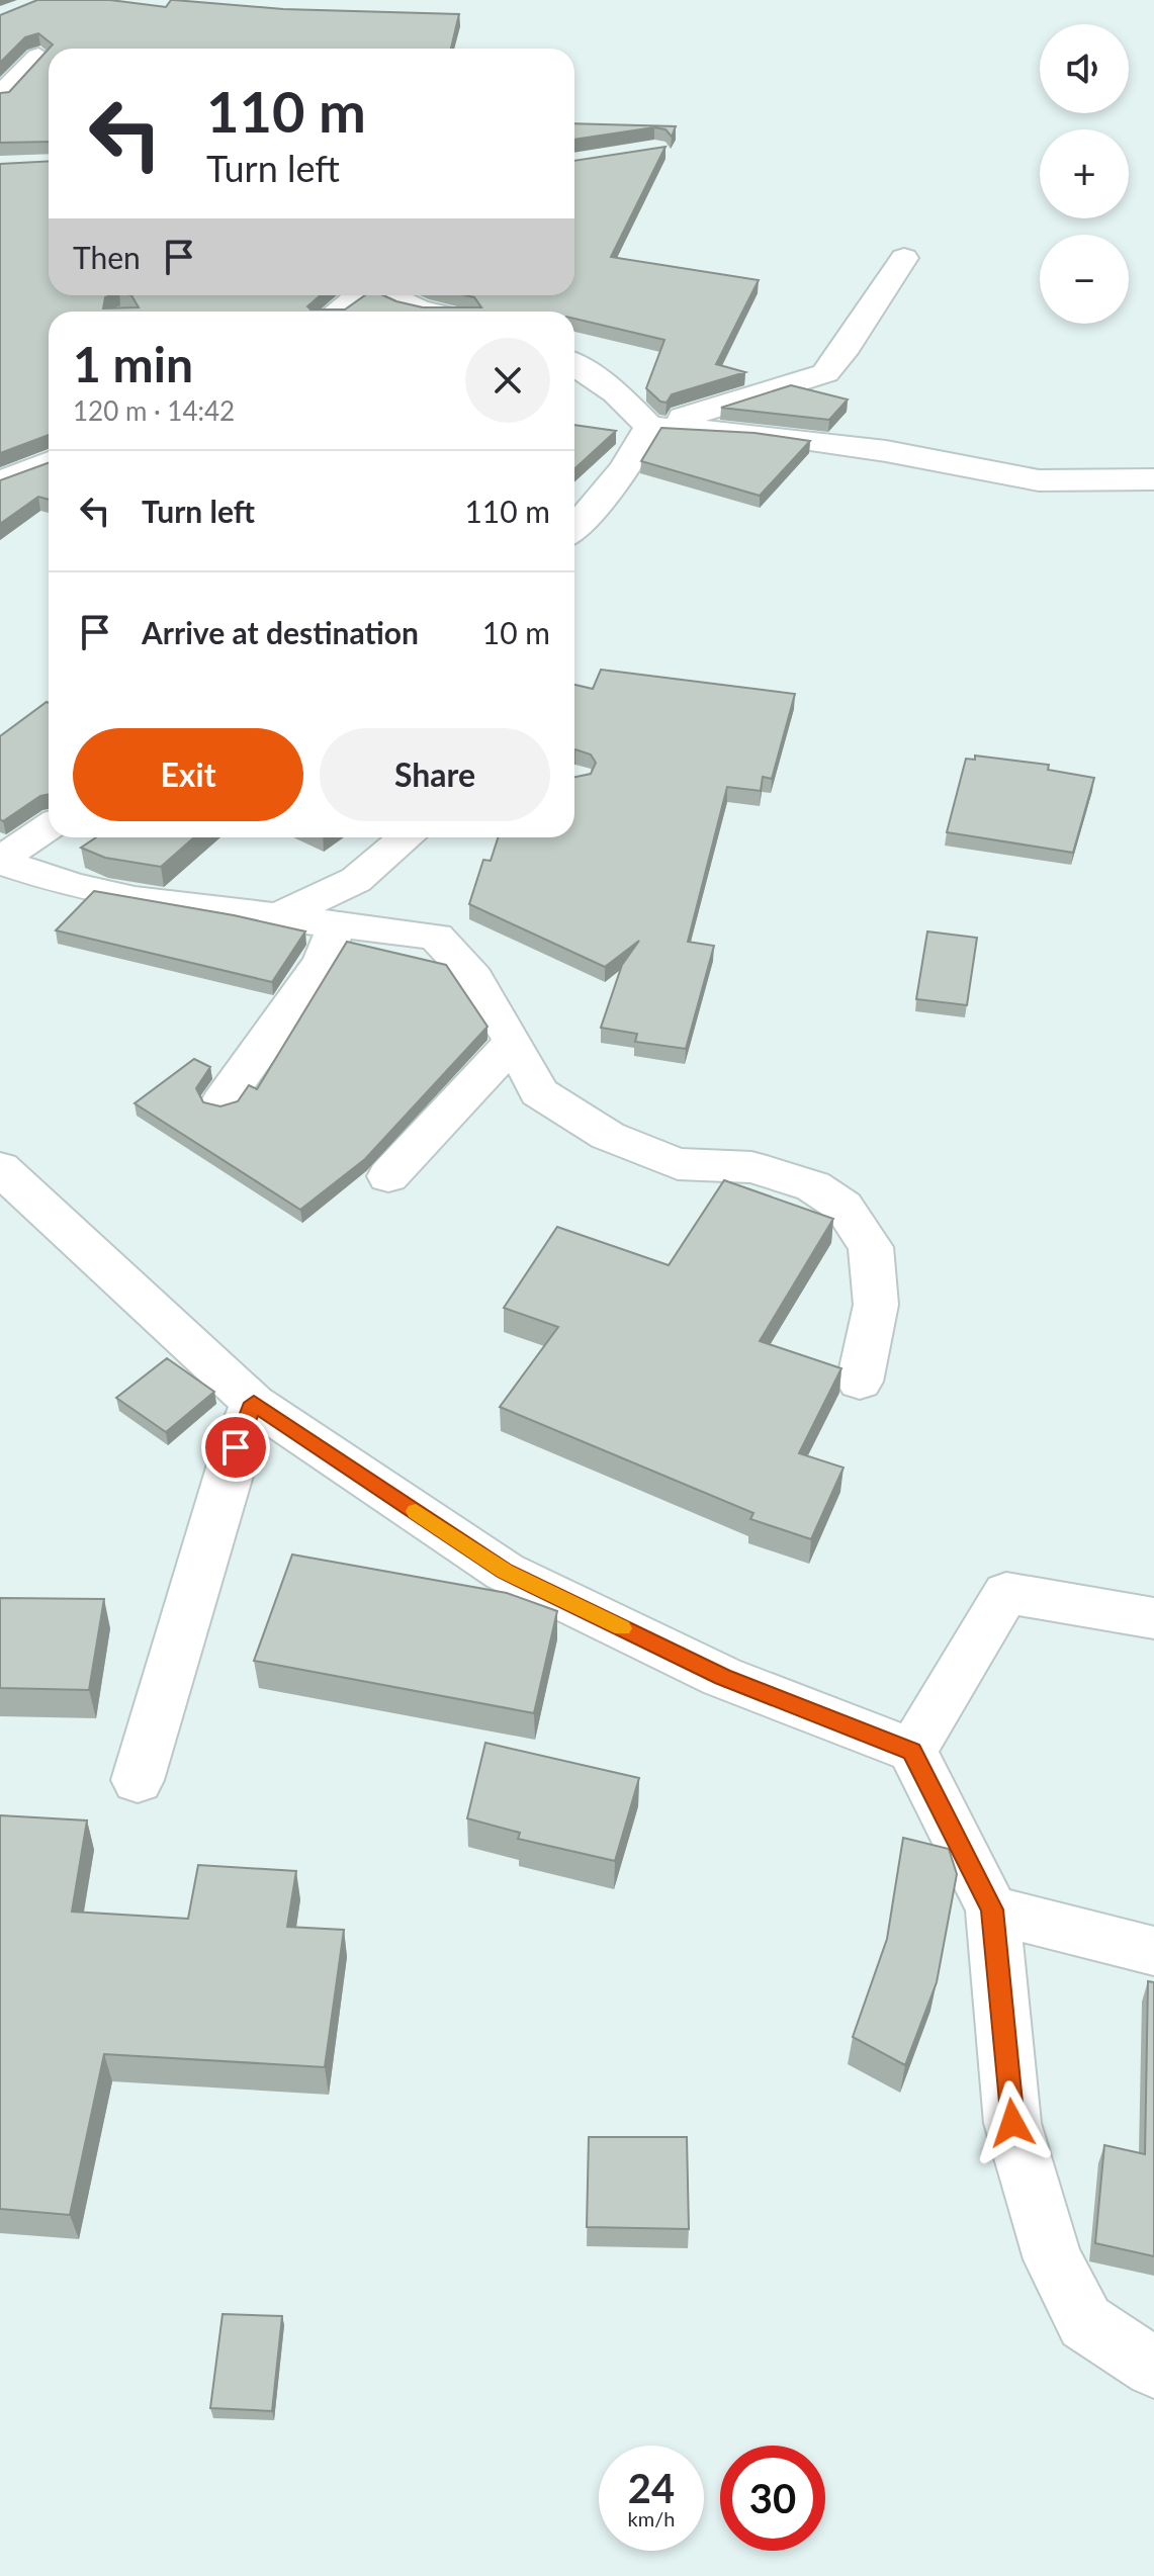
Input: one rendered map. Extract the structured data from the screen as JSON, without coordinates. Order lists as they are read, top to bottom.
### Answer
{
  "page": {
    "map_buttons": ["+", "−"],
    "turn": ["110 m", "Turn left"],
    "then": "Then",
    "heading": ["1 min", "120 m · 14:42"],
    "list": [
      {
        "name": "Turn left",
        "value": "110 m"
      },
      {
        "name": "Arrive at destination",
        "value": "10 m"
      }
    ],
    "buttons": ["Exit", "Share"],
    "speed": "24 km/h",
    "limit": "30"
  }
}
